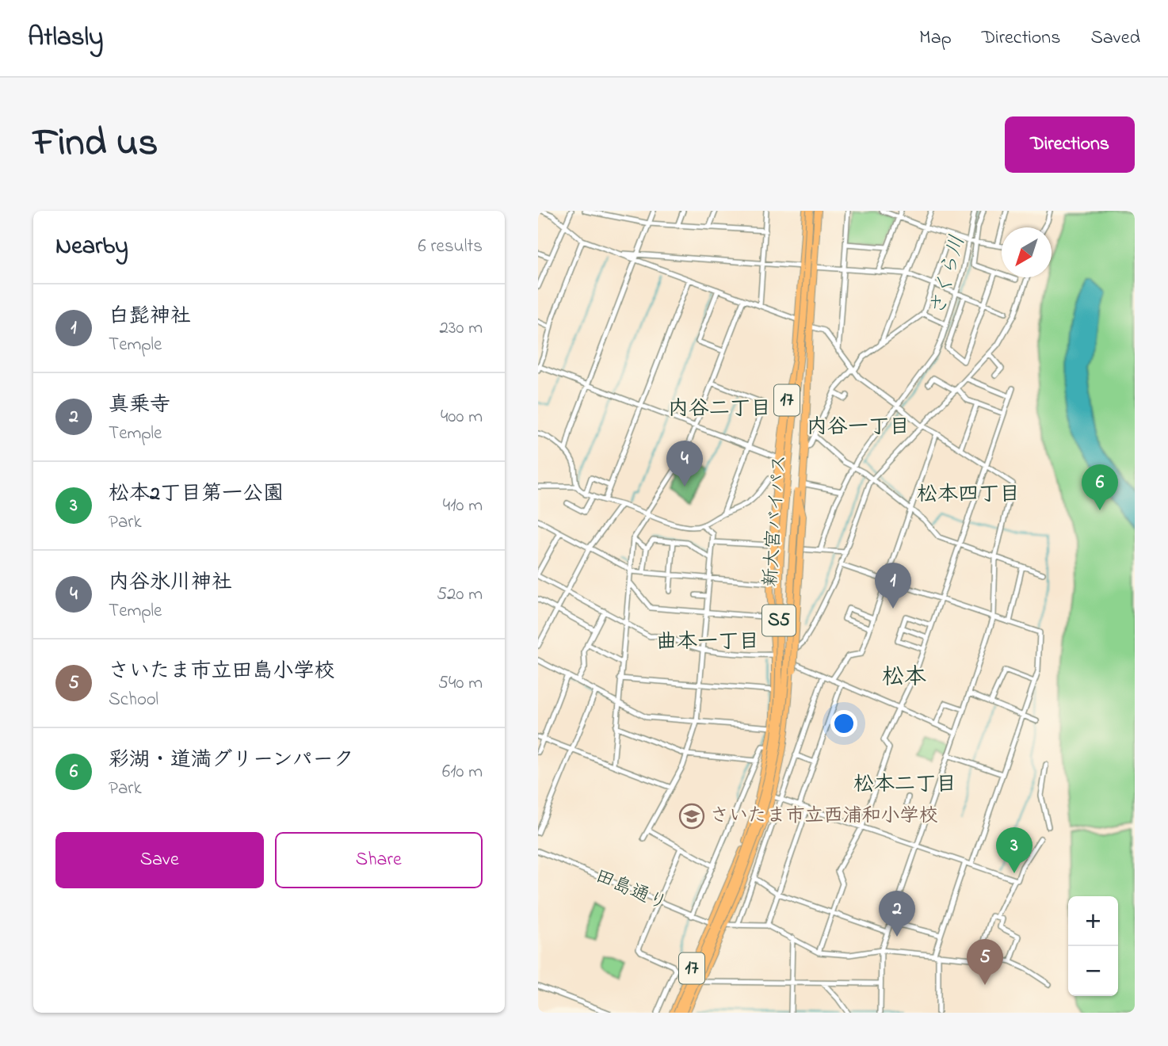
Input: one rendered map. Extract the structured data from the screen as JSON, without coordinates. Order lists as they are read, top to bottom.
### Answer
{
  "streets": {
    "highway": ["17", "新大宮バイパス", "S5"],
    "street": ["田島通り"]
  },
  "crossings": [
    ["17", "新大宮バイパス"],
    ["17", "S5"],
    ["新大宮バイパス", "S5"],
    ["新大宮バイパス", "田島通り"]
  ],
  "districts": [
    "内谷二丁目",
    "内谷一丁目",
    "松本四丁目",
    "曲本一丁目",
    "松本",
    "松本二丁目"
  ],
  "water": ["さくら川"],
  "places": {
    "school or university": ["さいたま市立西浦和小学校"]
  },
  "north": "bottom left",
  "page": {
    "header": "Atlasly",
    "nav": ["Map", "Directions", "Saved"],
    "title": "Find us",
    "buttons": [
      "Directions",
      ["Save", "Share"]
    ],
    "heading": ["Nearby", "6 results"],
    "list": [
      {
        "mark": "1",
        "name": "白髭神社",
        "note": "Temple",
        "value": "230 m"
      },
      {
        "mark": "2",
        "name": "真乗寺",
        "note": "Temple",
        "value": "400 m"
      },
      {
        "mark": "3",
        "name": "松本2丁目第一公園",
        "note": "Park",
        "value": "410 m"
      },
      {
        "mark": "4",
        "name": "内谷氷川神社",
        "note": "Temple",
        "value": "520 m"
      },
      {
        "mark": "5",
        "name": "さいたま市立田島小学校",
        "note": "School",
        "value": "540 m"
      },
      {
        "mark": "6",
        "name": "彩湖・道満グリーンパーク",
        "note": "Park",
        "value": "610 m"
      }
    ],
    "pins": [
      "4",
      "6",
      "1",
      "3",
      "2",
      "5"
    ],
    "map_buttons": ["+", "−"]
  }
}
